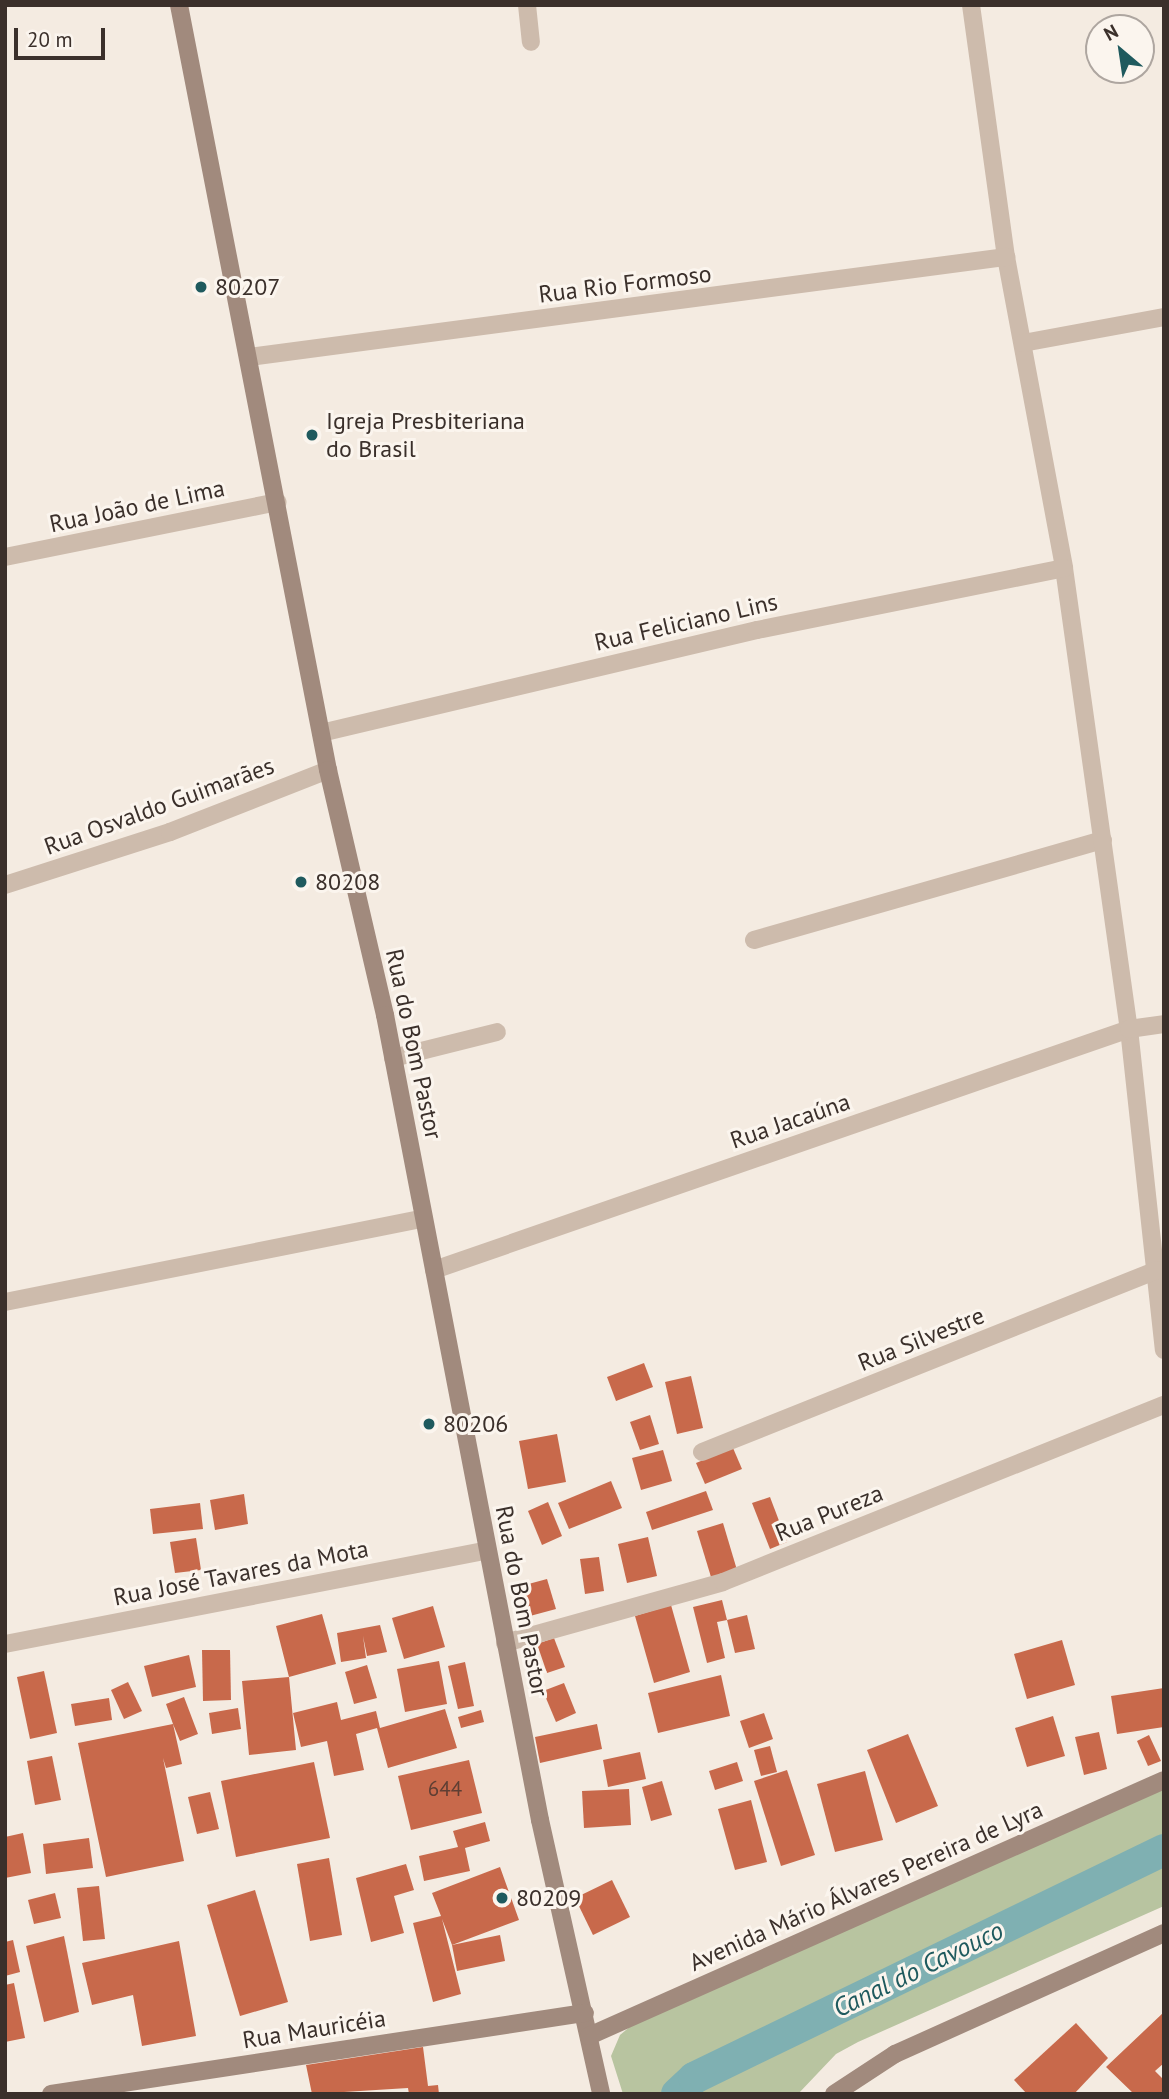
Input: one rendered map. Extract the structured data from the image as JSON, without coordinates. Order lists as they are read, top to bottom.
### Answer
{
  "streets": {
    "street": [
      "Rua Rio Formoso",
      "Rua João de Lima",
      "Rua Feliciano Lins",
      "Rua Osvaldo Guimarães",
      "Rua do Bom Pastor",
      "Rua Jacaúna",
      "Rua Silvestre",
      "Rua Pureza",
      "Rua José Tavares da Mota",
      "Avenida Mário Álvares Pereira de Lyra",
      "Rua Mauricéia"
    ]
  },
  "crossings": [
    ["Rua Rio Formoso", "Rua do Bom Pastor"],
    ["Rua João de Lima", "Rua do Bom Pastor"],
    ["Rua Feliciano Lins", "Rua do Bom Pastor"],
    ["Rua Osvaldo Guimarães", "Rua do Bom Pastor"],
    ["Rua do Bom Pastor", "Rua Jacaúna"],
    ["Rua do Bom Pastor", "Rua Pureza"],
    ["Rua do Bom Pastor", "Rua José Tavares da Mota"],
    ["Rua do Bom Pastor", "Avenida Mário Álvares Pereira de Lyra"],
    ["Rua do Bom Pastor", "Rua Mauricéia"]
  ],
  "water": ["Canal do Cavouco"],
  "places": [
    "80207",
    "Igreja Presbiteriana do Brasil",
    "80208",
    "80206",
    "80209"
  ],
  "house_numbers": ["644"],
  "scale_bar": "20 m",
  "north": "top left"
}
